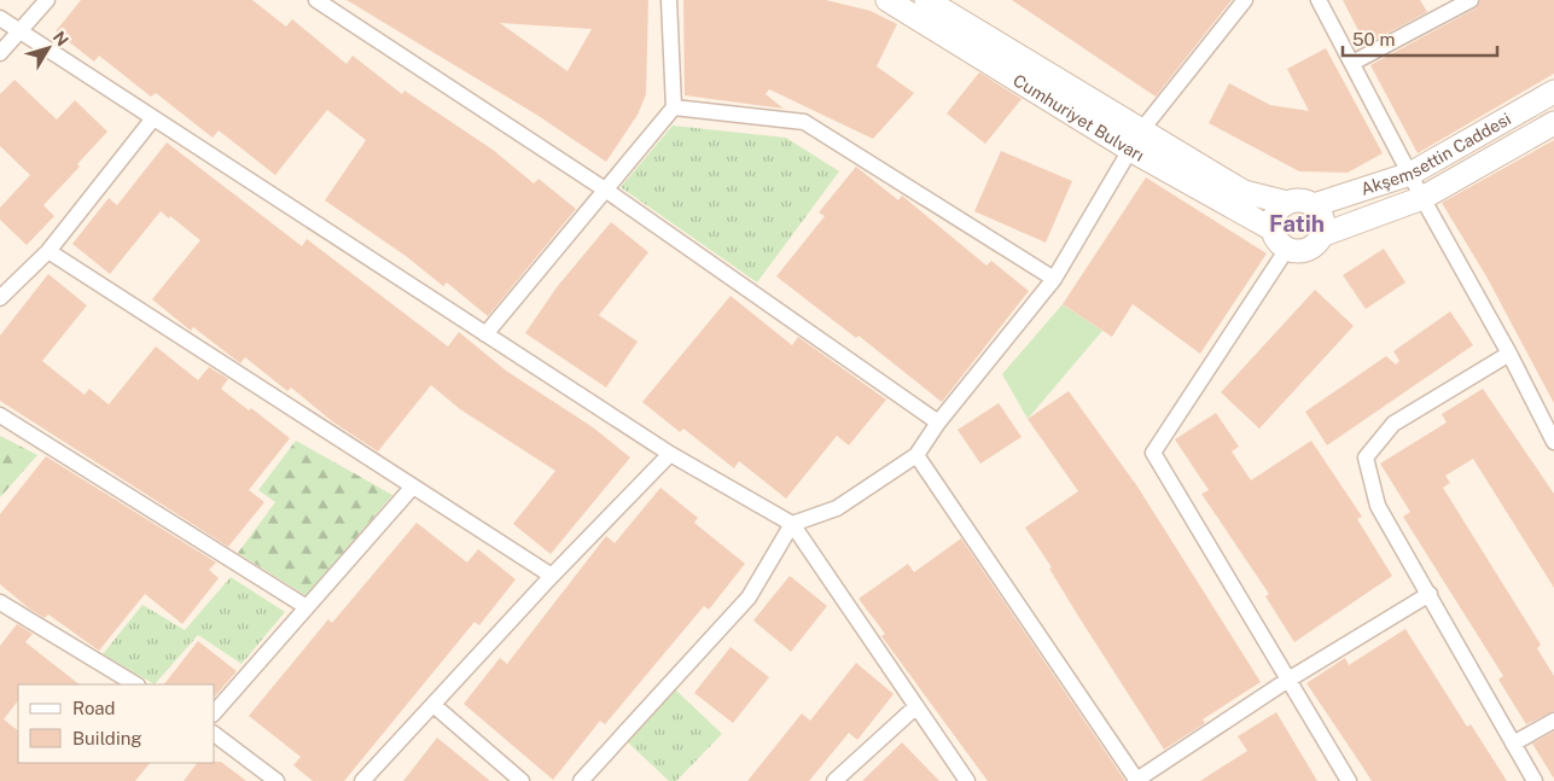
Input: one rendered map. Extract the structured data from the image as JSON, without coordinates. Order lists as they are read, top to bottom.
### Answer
{
  "streets": {
    "main road": ["Cumhuriyet Bulvarı", "Akşemsettin Caddesi"]
  },
  "crossings": [
    ["Cumhuriyet Bulvarı", "Akşemsettin Caddesi"]
  ],
  "districts": ["Fatih"],
  "legend": ["Road", "Building"],
  "scale_bar": "50 m",
  "north": "top right"
}
